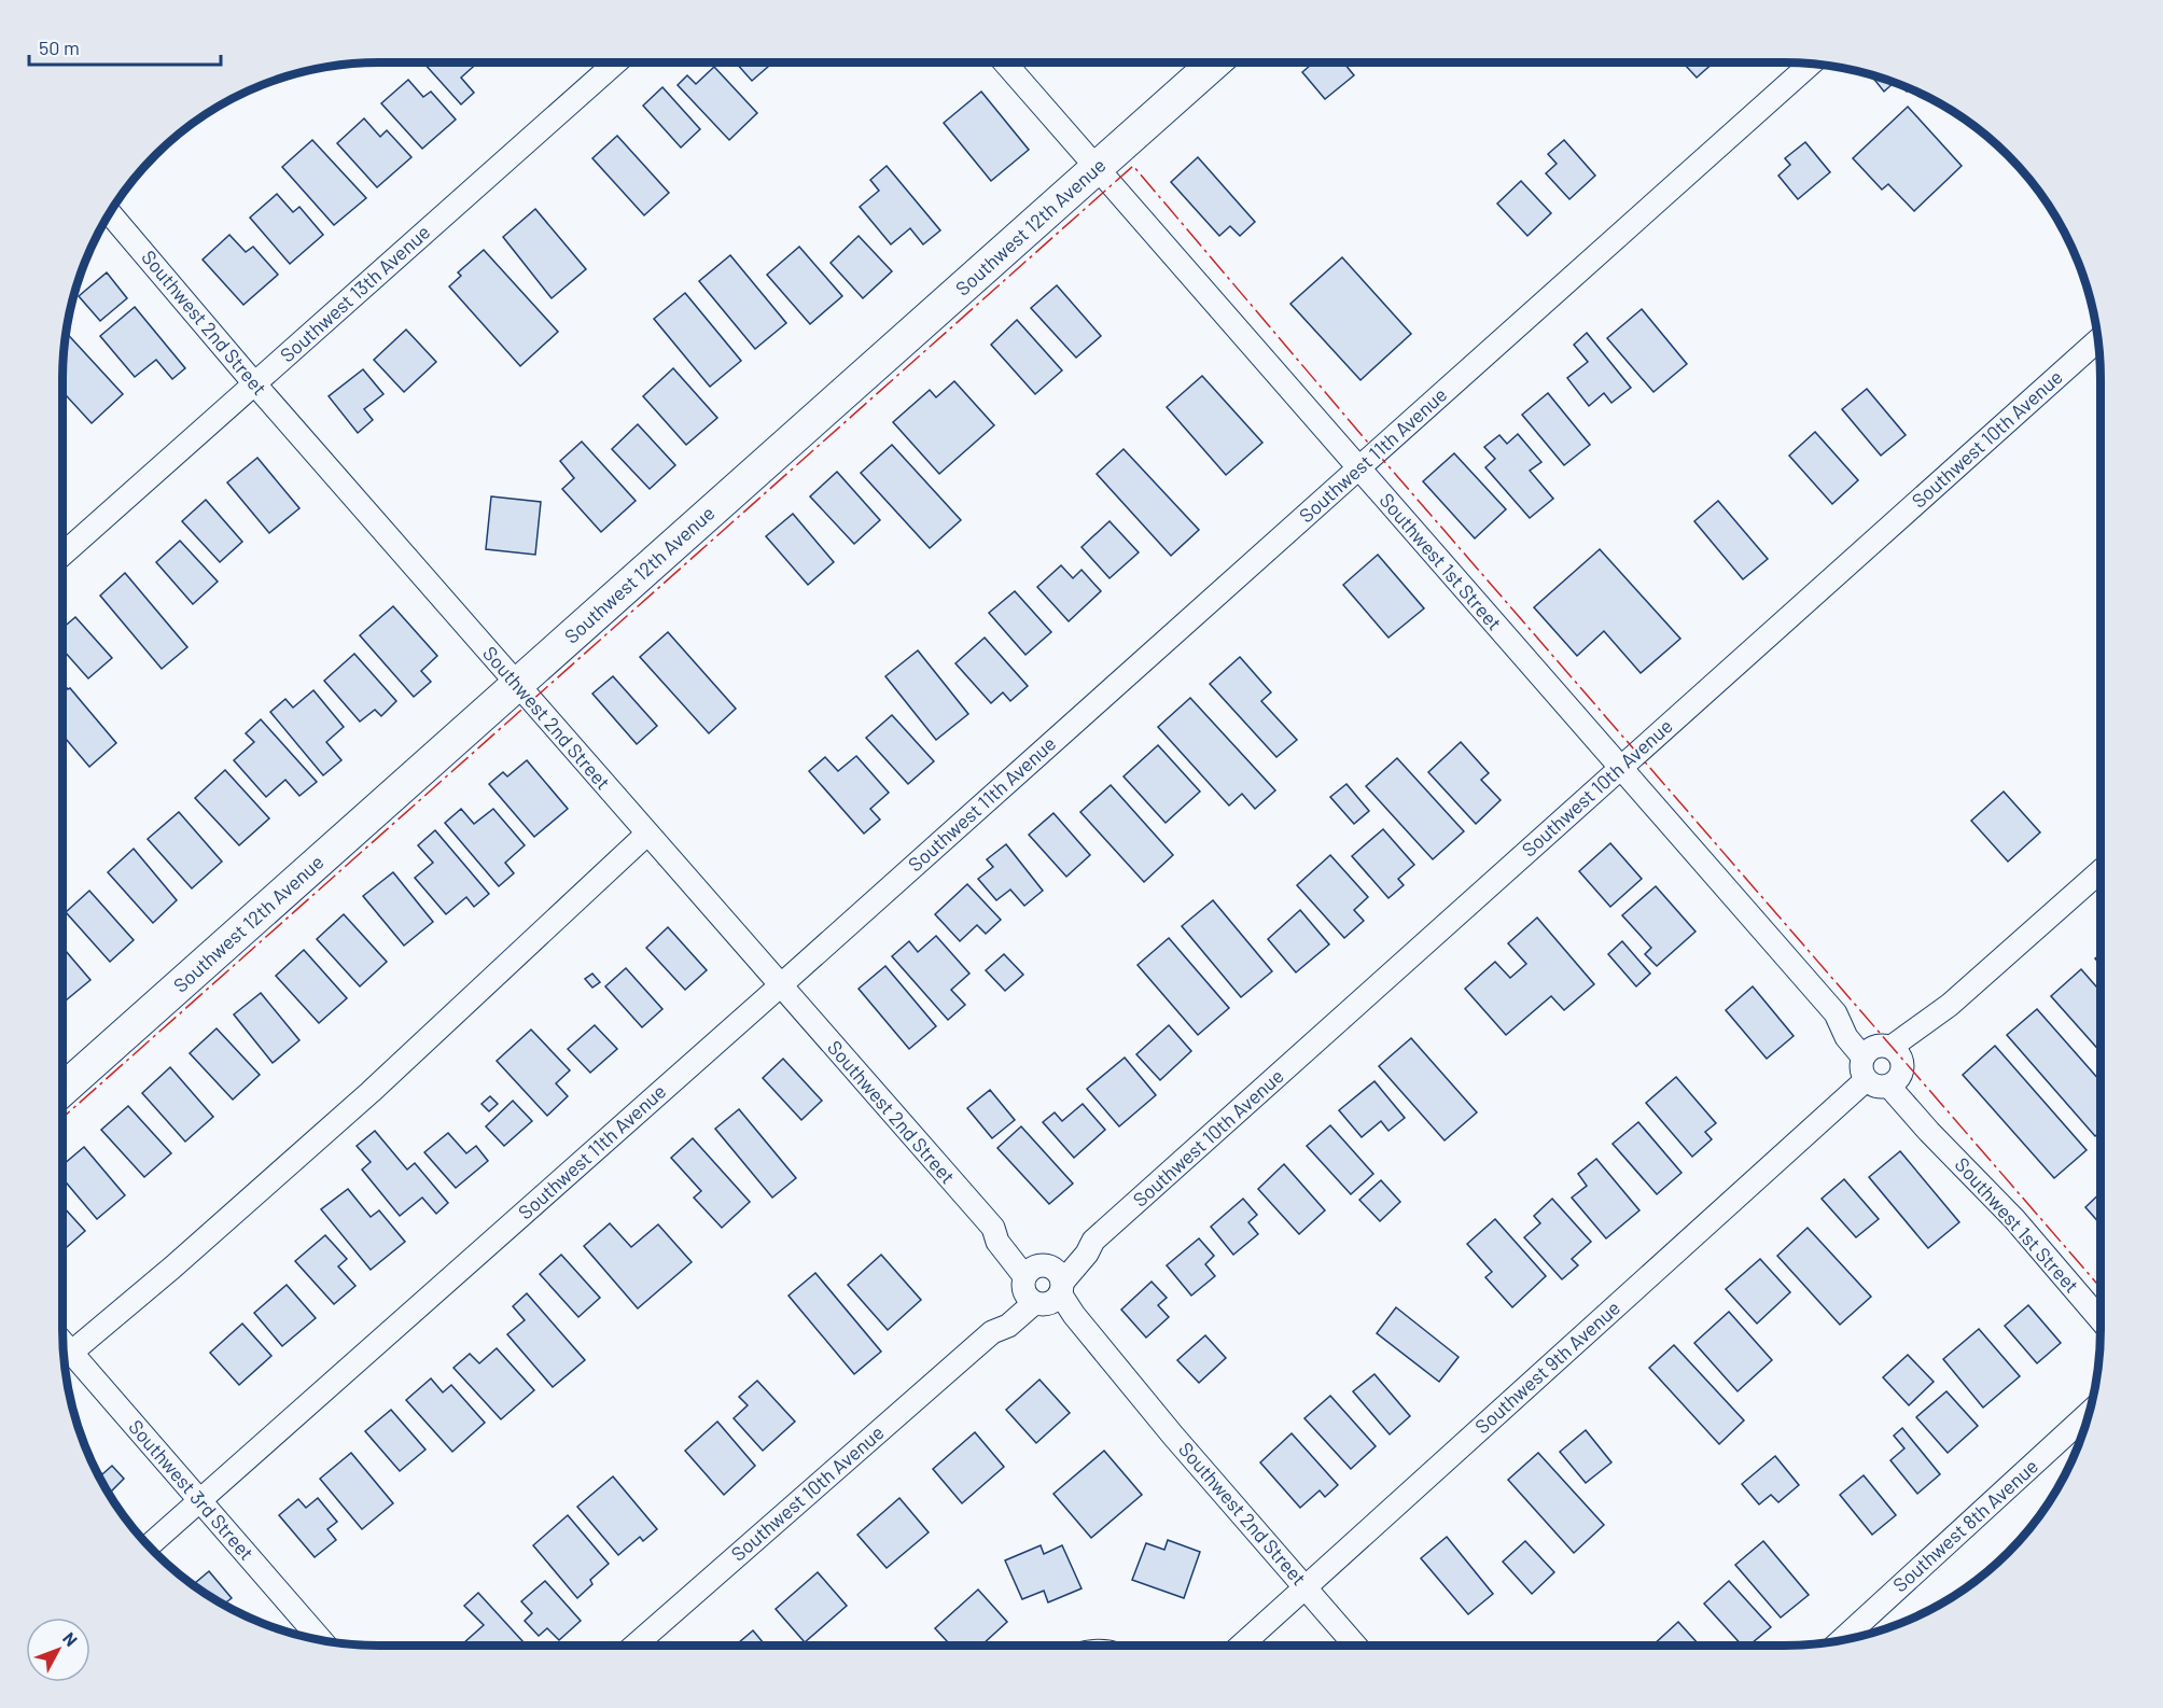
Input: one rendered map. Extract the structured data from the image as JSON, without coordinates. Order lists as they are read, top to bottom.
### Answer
{
  "streets": {
    "street": [
      "Southwest 12th Avenue",
      "Southwest 13th Avenue",
      "Southwest 2nd Street",
      "Southwest 10th Avenue",
      "Southwest 11th Avenue",
      "Southwest 1st Street",
      "Southwest 9th Avenue",
      "Southwest 3rd Street",
      "Southwest 8th Avenue"
    ]
  },
  "crossings": [
    ["Southwest 12th Avenue", "Southwest 2nd Street"],
    ["Southwest 12th Avenue", "Southwest 1st Street"],
    ["Southwest 13th Avenue", "Southwest 2nd Street"],
    ["Southwest 2nd Street", "Southwest 10th Avenue"],
    ["Southwest 2nd Street", "Southwest 11th Avenue"],
    ["Southwest 2nd Street", "Southwest 9th Avenue"],
    ["Southwest 10th Avenue", "Southwest 1st Street"],
    ["Southwest 11th Avenue", "Southwest 1st Street"],
    ["Southwest 11th Avenue", "Southwest 3rd Street"],
    ["Southwest 1st Street", "Southwest 9th Avenue"]
  ],
  "scale_bar": "50 m",
  "north": "top right"
}
